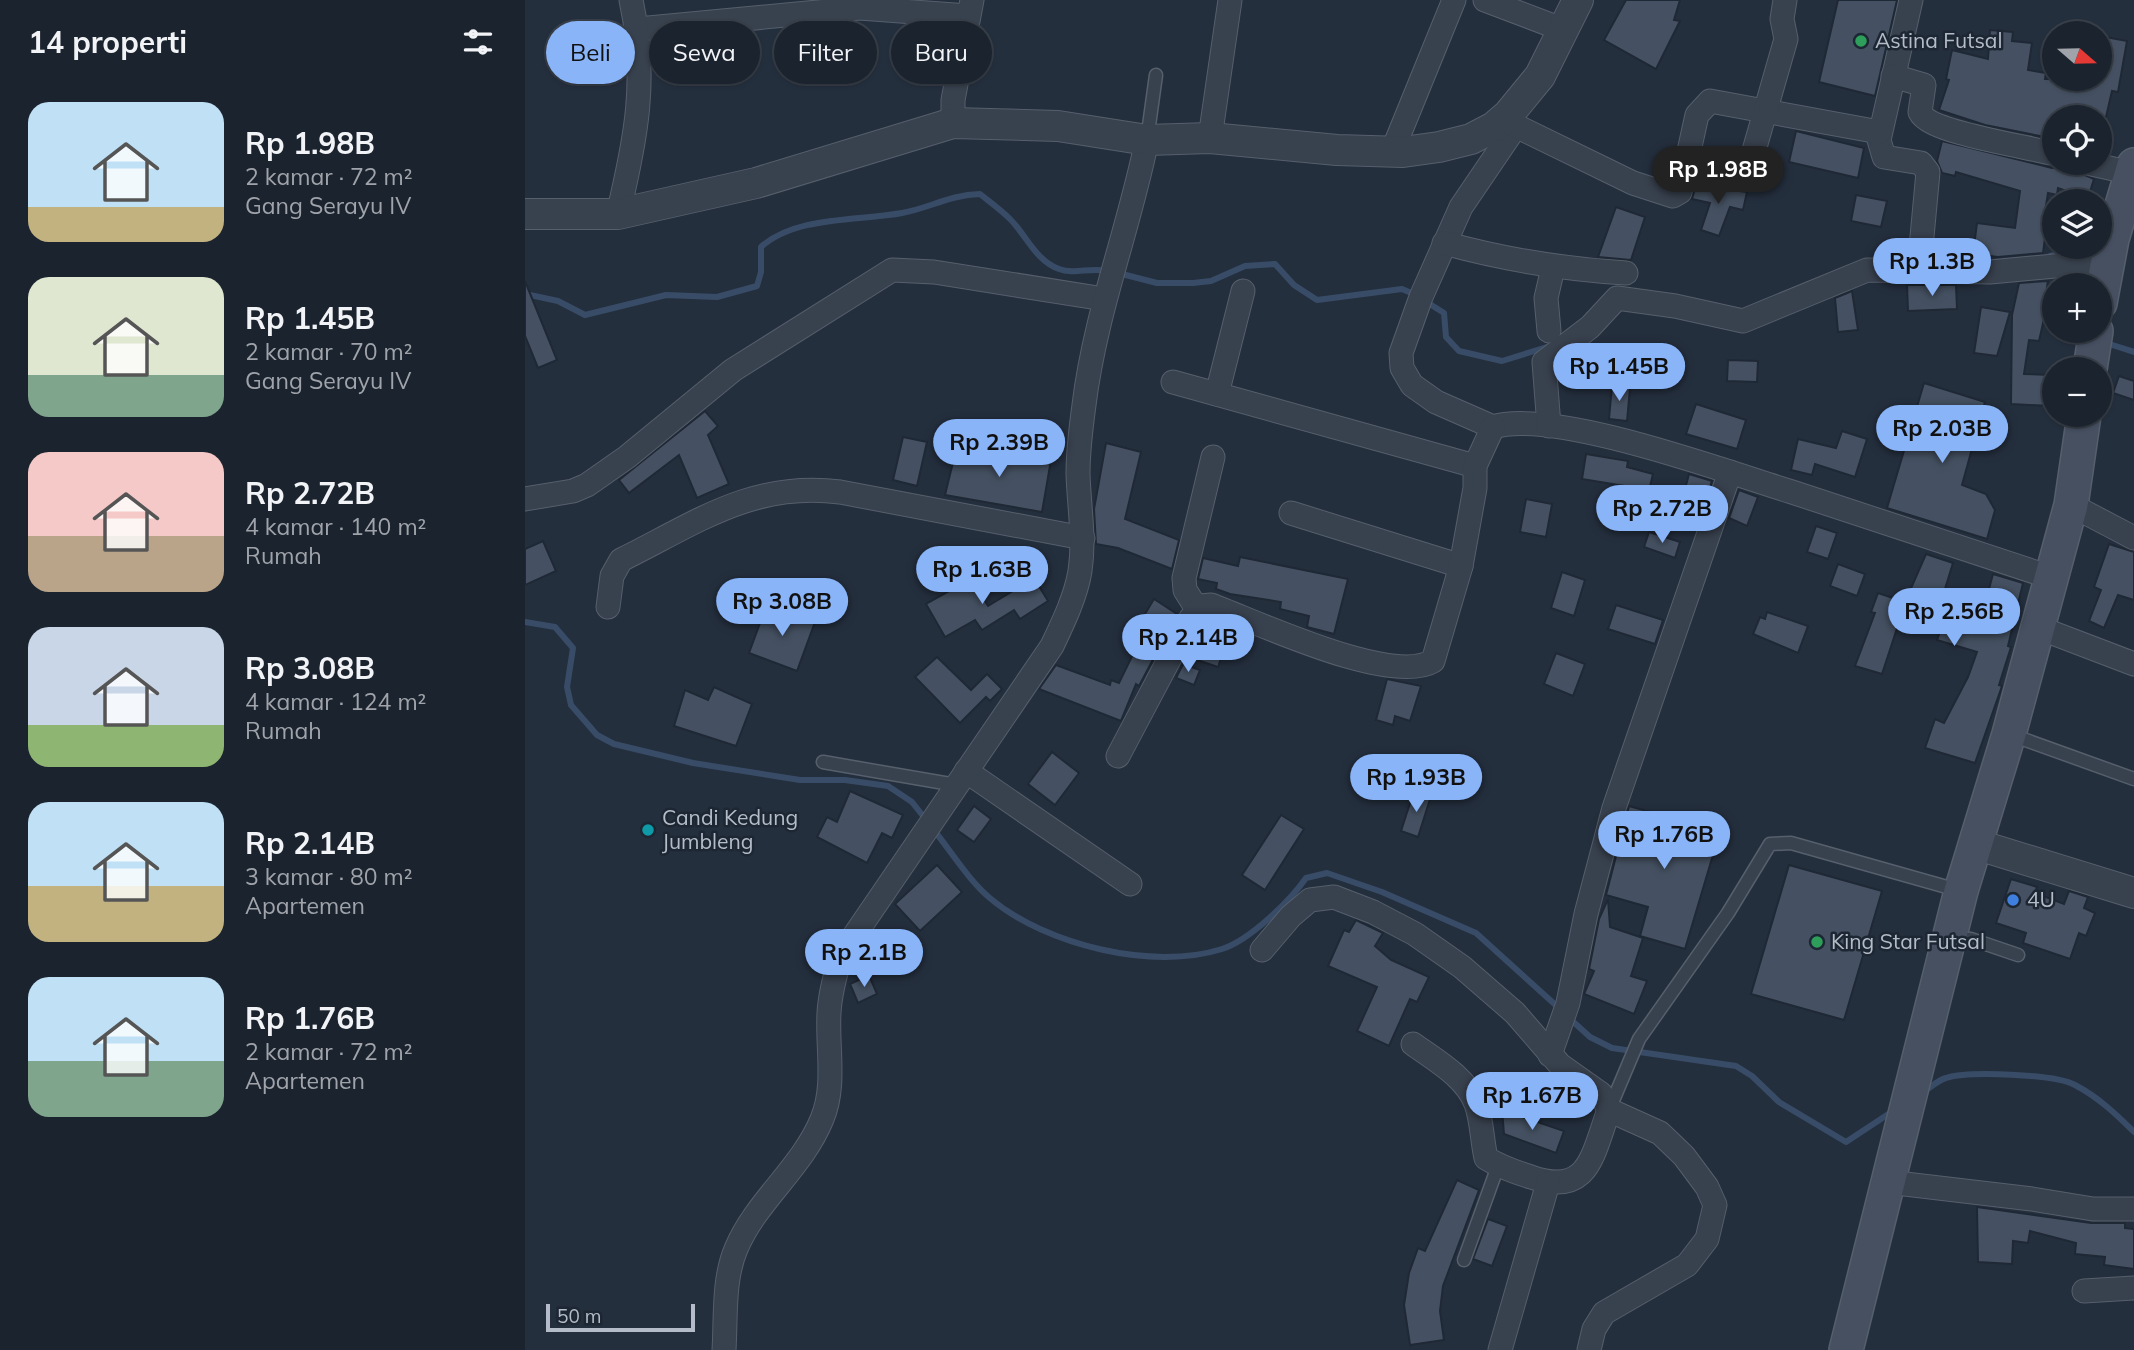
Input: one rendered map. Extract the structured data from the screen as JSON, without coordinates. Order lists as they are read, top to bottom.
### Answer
{
  "places": [
    "Astina Futsal",
    "Candi Kedung Jumbleng",
    "4U",
    "King Star Futsal"
  ],
  "scale_bar": "50 m",
  "north": "right",
  "page": {
    "heading": "14 properti",
    "map_buttons": ["+", "−"],
    "chip": [
      "Beli",
      "Sewa",
      "Filter",
      "Baru"
    ],
    "list": [
      {
        "name": "Rp 1.98B",
        "note": "2 kamar · 72 m² · Gang Serayu IV"
      },
      {
        "name": "Rp 1.45B",
        "note": "2 kamar · 70 m² · Gang Serayu IV"
      },
      {
        "name": "Rp 2.72B",
        "note": "4 kamar · 140 m² · Rumah"
      },
      {
        "name": "Rp 3.08B",
        "note": "4 kamar · 124 m² · Rumah"
      },
      {
        "name": "Rp 2.14B",
        "note": "3 kamar · 80 m² · Apartemen"
      },
      {
        "name": "Rp 1.76B",
        "note": "2 kamar · 72 m² · Apartemen"
      }
    ],
    "price": [
      "Rp 1.98B",
      "Rp 1.3B",
      "Rp 1.45B",
      "Rp 2.03B",
      "Rp 2.39B",
      "Rp 2.72B",
      "Rp 1.63B",
      "Rp 3.08B",
      "Rp 2.56B",
      "Rp 2.14B",
      "Rp 1.93B",
      "Rp 1.76B",
      "Rp 2.1B",
      "Rp 1.67B"
    ],
    "scale": "50 m"
  }
}
